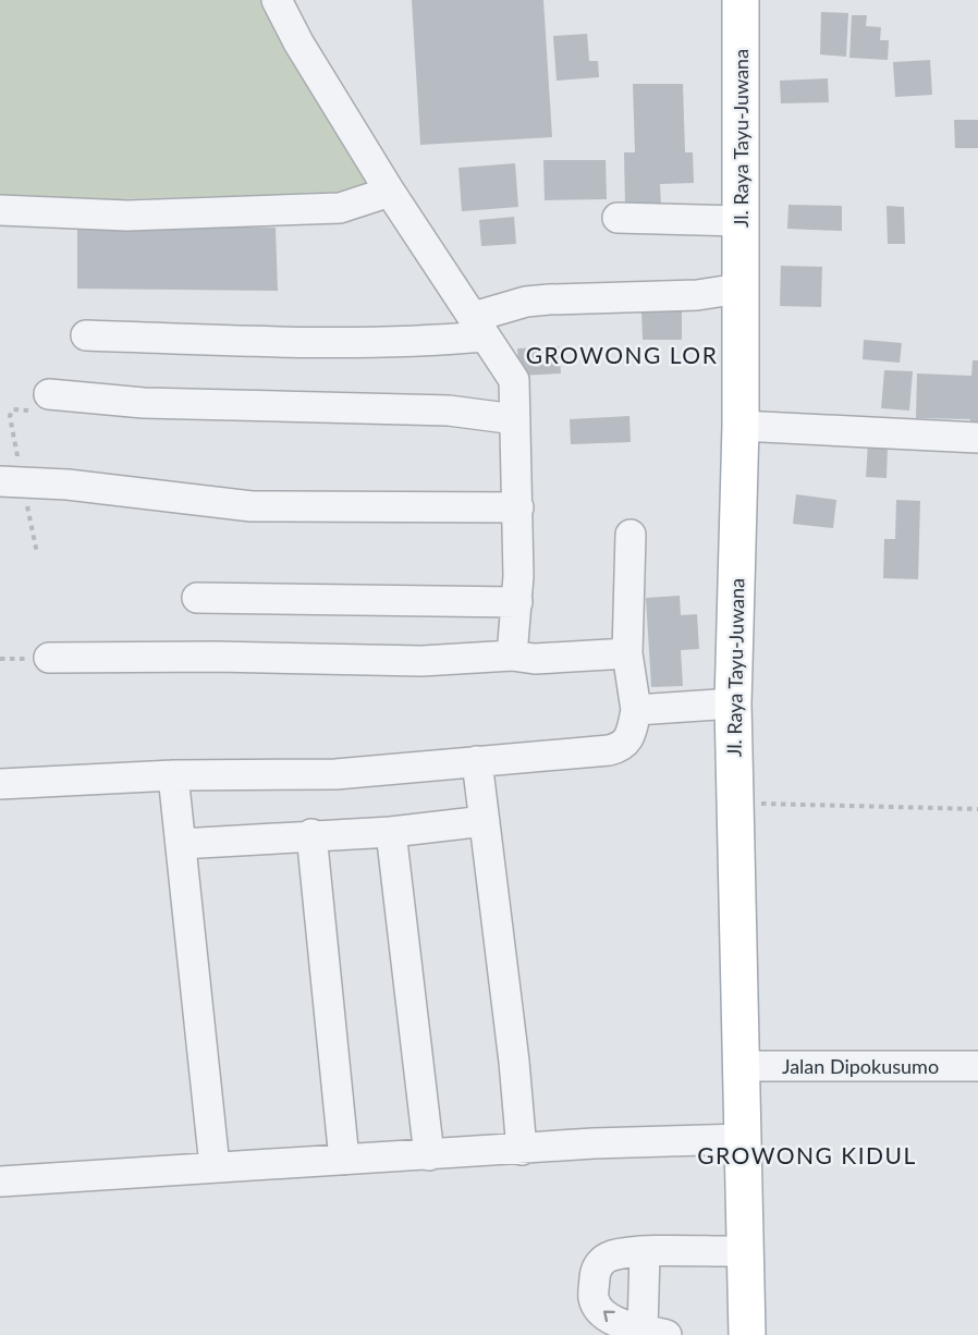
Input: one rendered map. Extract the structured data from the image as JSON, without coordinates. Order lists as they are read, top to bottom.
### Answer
{
  "streets": {
    "main road": ["Jl. Raya Tayu-Juwana"],
    "street": ["Jalan Dipokusumo"]
  },
  "crossings": [
    ["Jl. Raya Tayu-Juwana", "Jalan Dipokusumo"]
  ],
  "districts": ["GROWONG LOR", "GROWONG KIDUL"]
}
